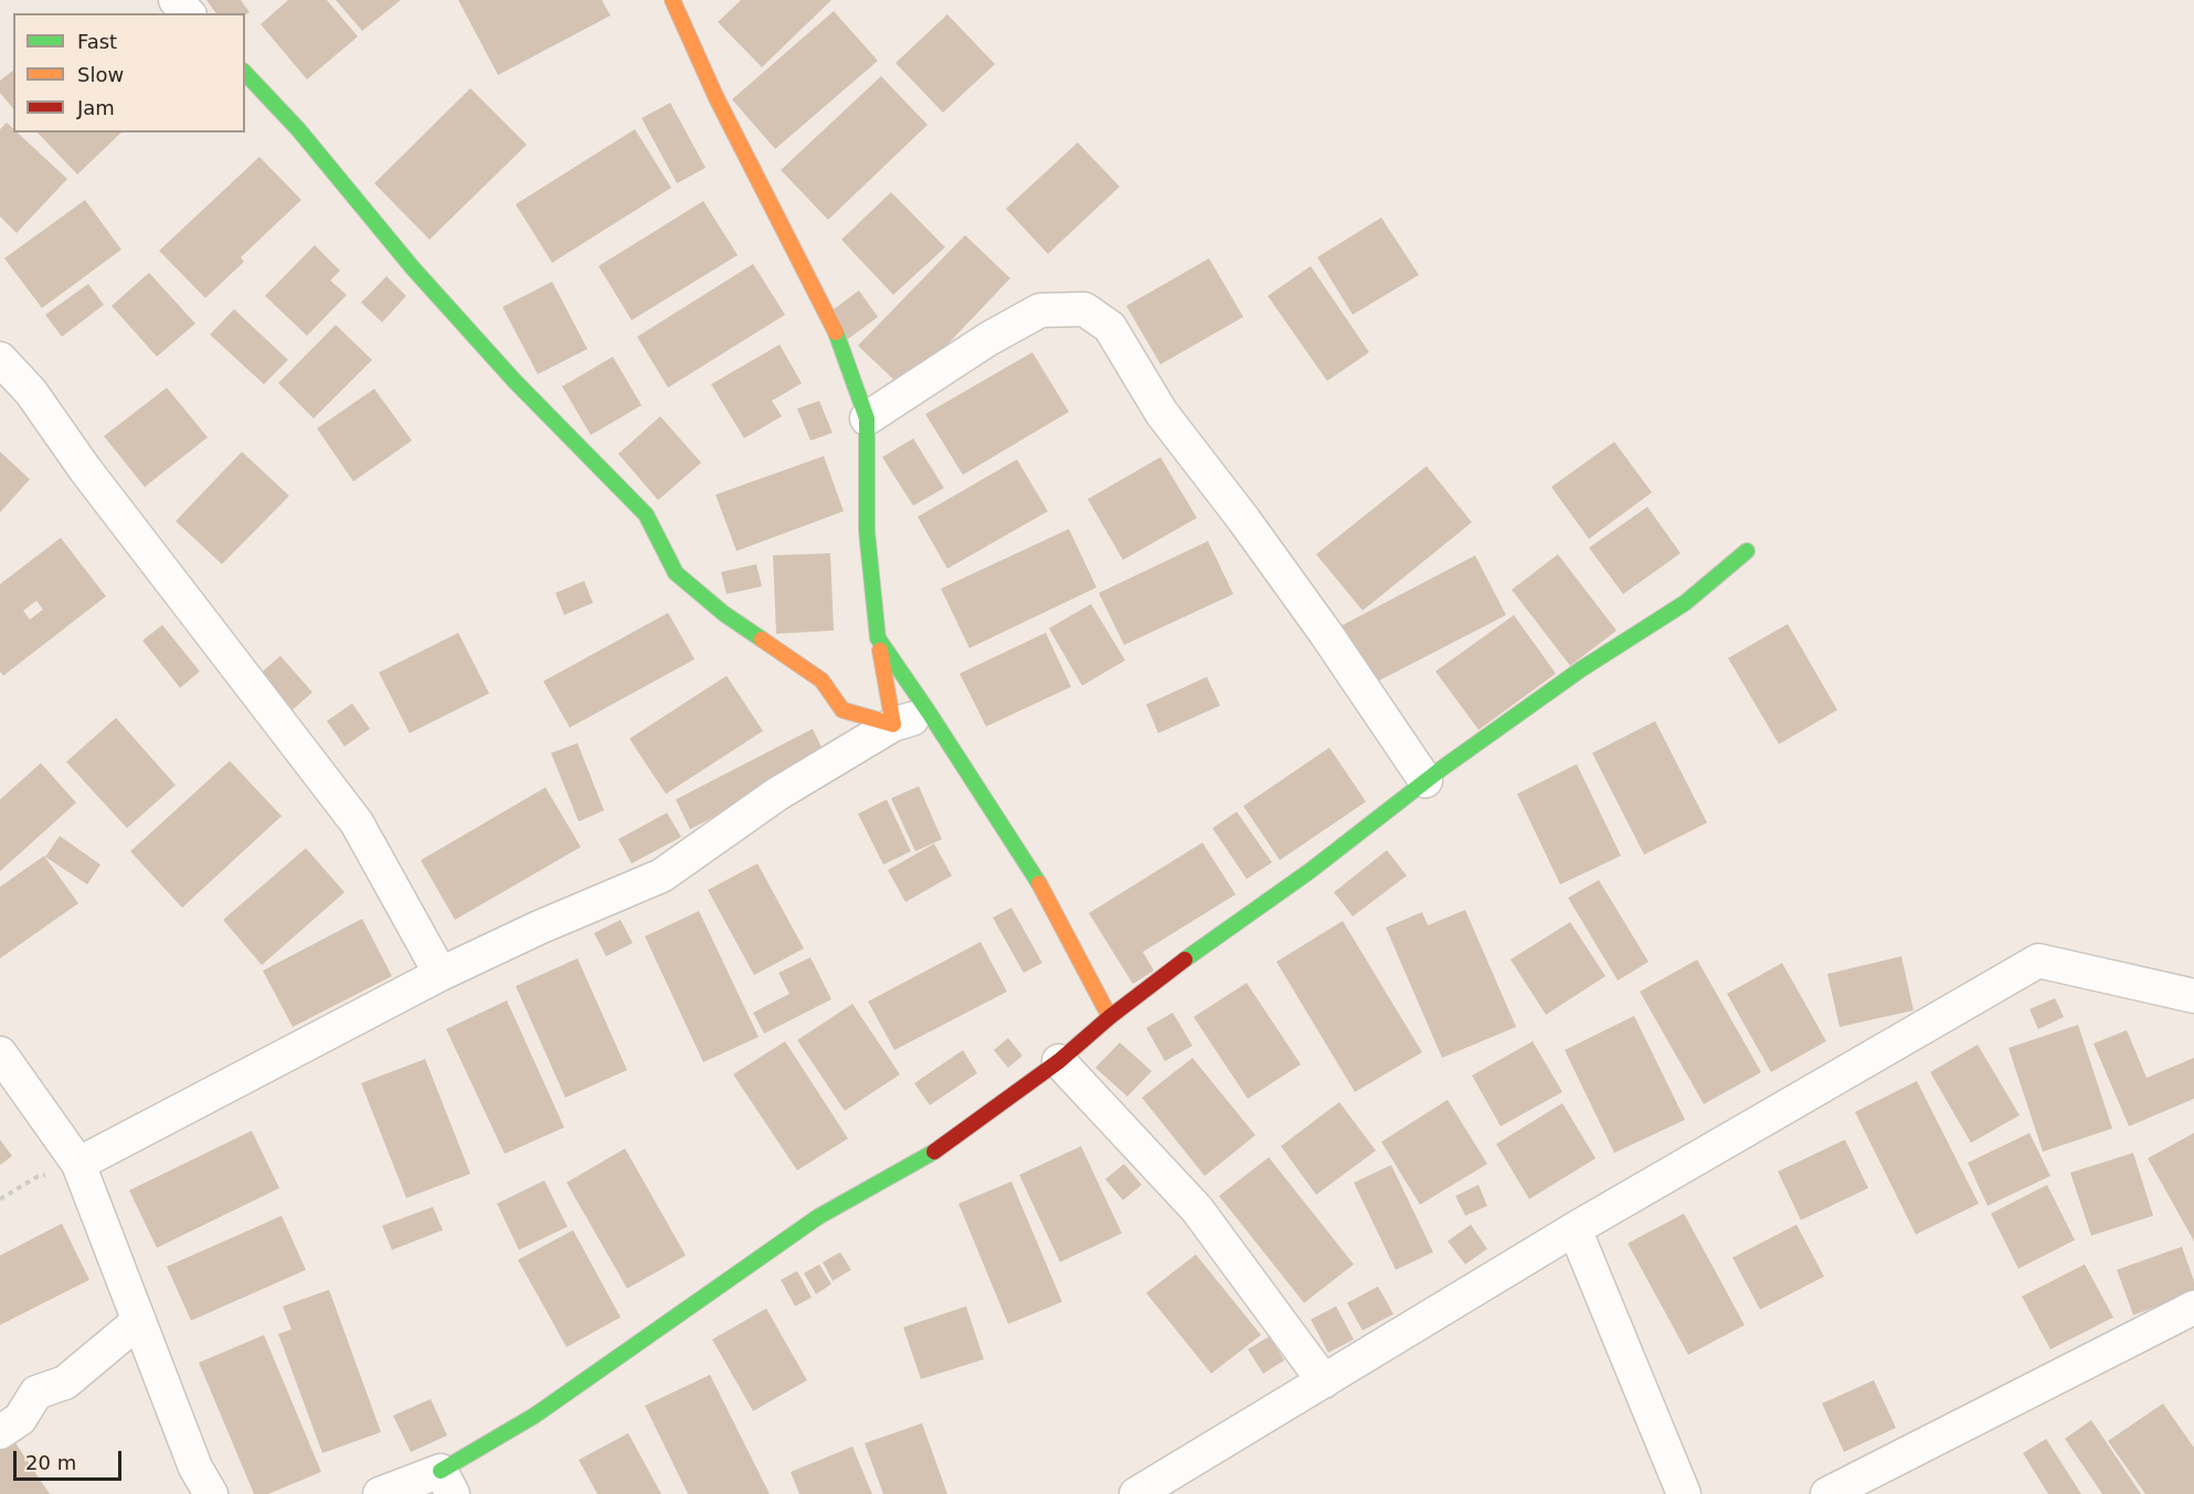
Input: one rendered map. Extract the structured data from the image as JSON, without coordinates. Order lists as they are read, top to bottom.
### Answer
{
  "legend": ["Fast", "Slow", "Jam"],
  "scale_bar": "20 m"
}
